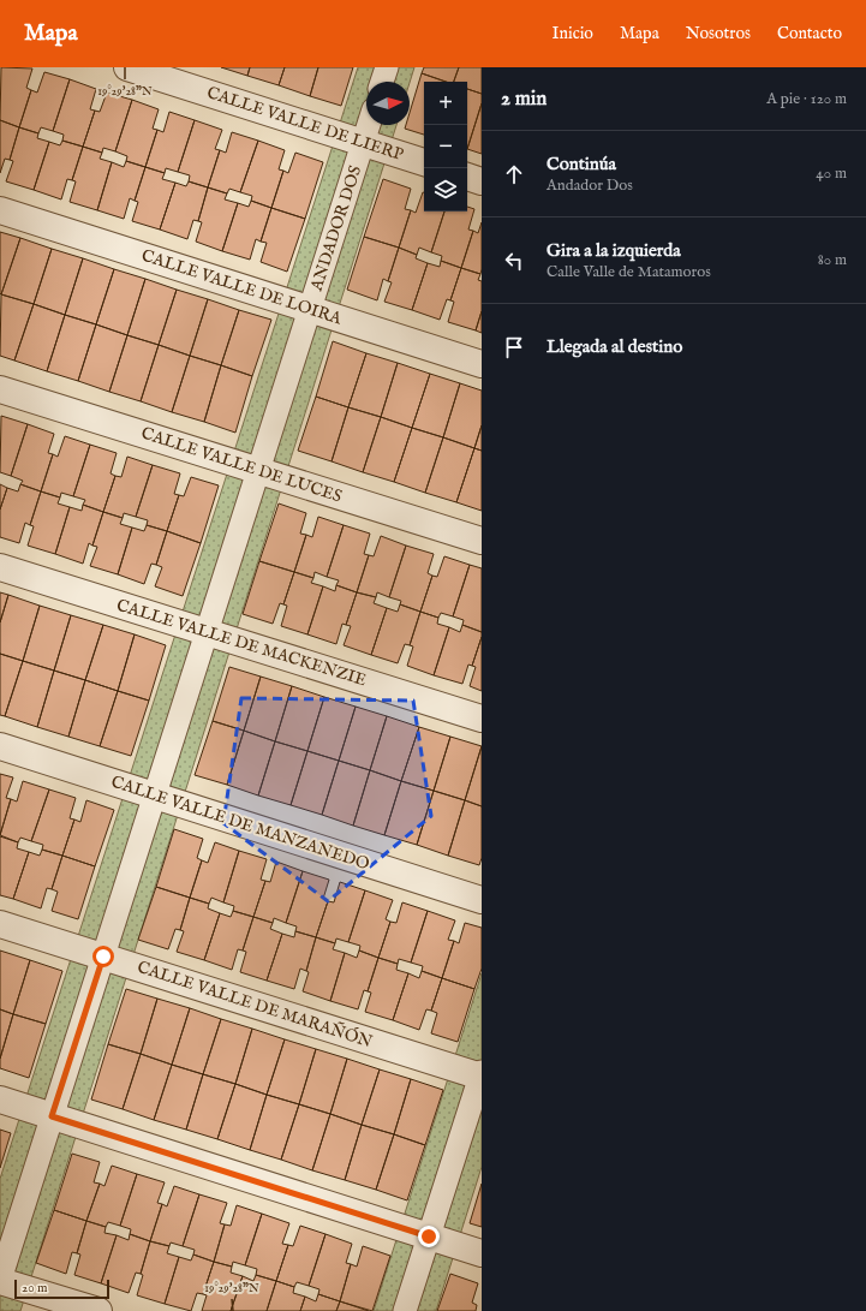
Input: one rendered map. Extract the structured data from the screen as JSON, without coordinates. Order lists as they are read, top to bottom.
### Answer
{
  "streets": {
    "street": [
      "CALLE VALLE DE LIERP",
      "ANDADOR DOS",
      "CALLE VALLE DE LOIRA",
      "CALLE VALLE DE LUCES",
      "CALLE VALLE DE MACKENZIE",
      "CALLE VALLE DE MANZANEDO",
      "CALLE VALLE DE MARAÑÓN"
    ]
  },
  "crossings": [
    ["CALLE VALLE DE LIERP", "ANDADOR DOS"],
    ["ANDADOR DOS", "CALLE VALLE DE LOIRA"],
    ["ANDADOR DOS", "CALLE VALLE DE LUCES"],
    ["ANDADOR DOS", "CALLE VALLE DE MACKENZIE"],
    ["ANDADOR DOS", "CALLE VALLE DE MANZANEDO"],
    ["ANDADOR DOS", "CALLE VALLE DE MARAÑÓN"]
  ],
  "scale_bar": "20 m",
  "north": "right",
  "page": {
    "header": "Mapa",
    "nav": [
      "Inicio",
      "Mapa",
      "Nosotros",
      "Contacto"
    ],
    "heading": ["2 min", "A pie · 120 m"],
    "map_buttons": ["+", "−"],
    "list": [
      ["Continúa", "Andador Dos", "40 m"],
      ["Gira a la izquierda", "Calle Valle de Matamoros", "80 m"],
      "Llegada al destino"
    ],
    "scale": "20 m"
  },
  "coordinates": ["19°29'28\"N"]
}
